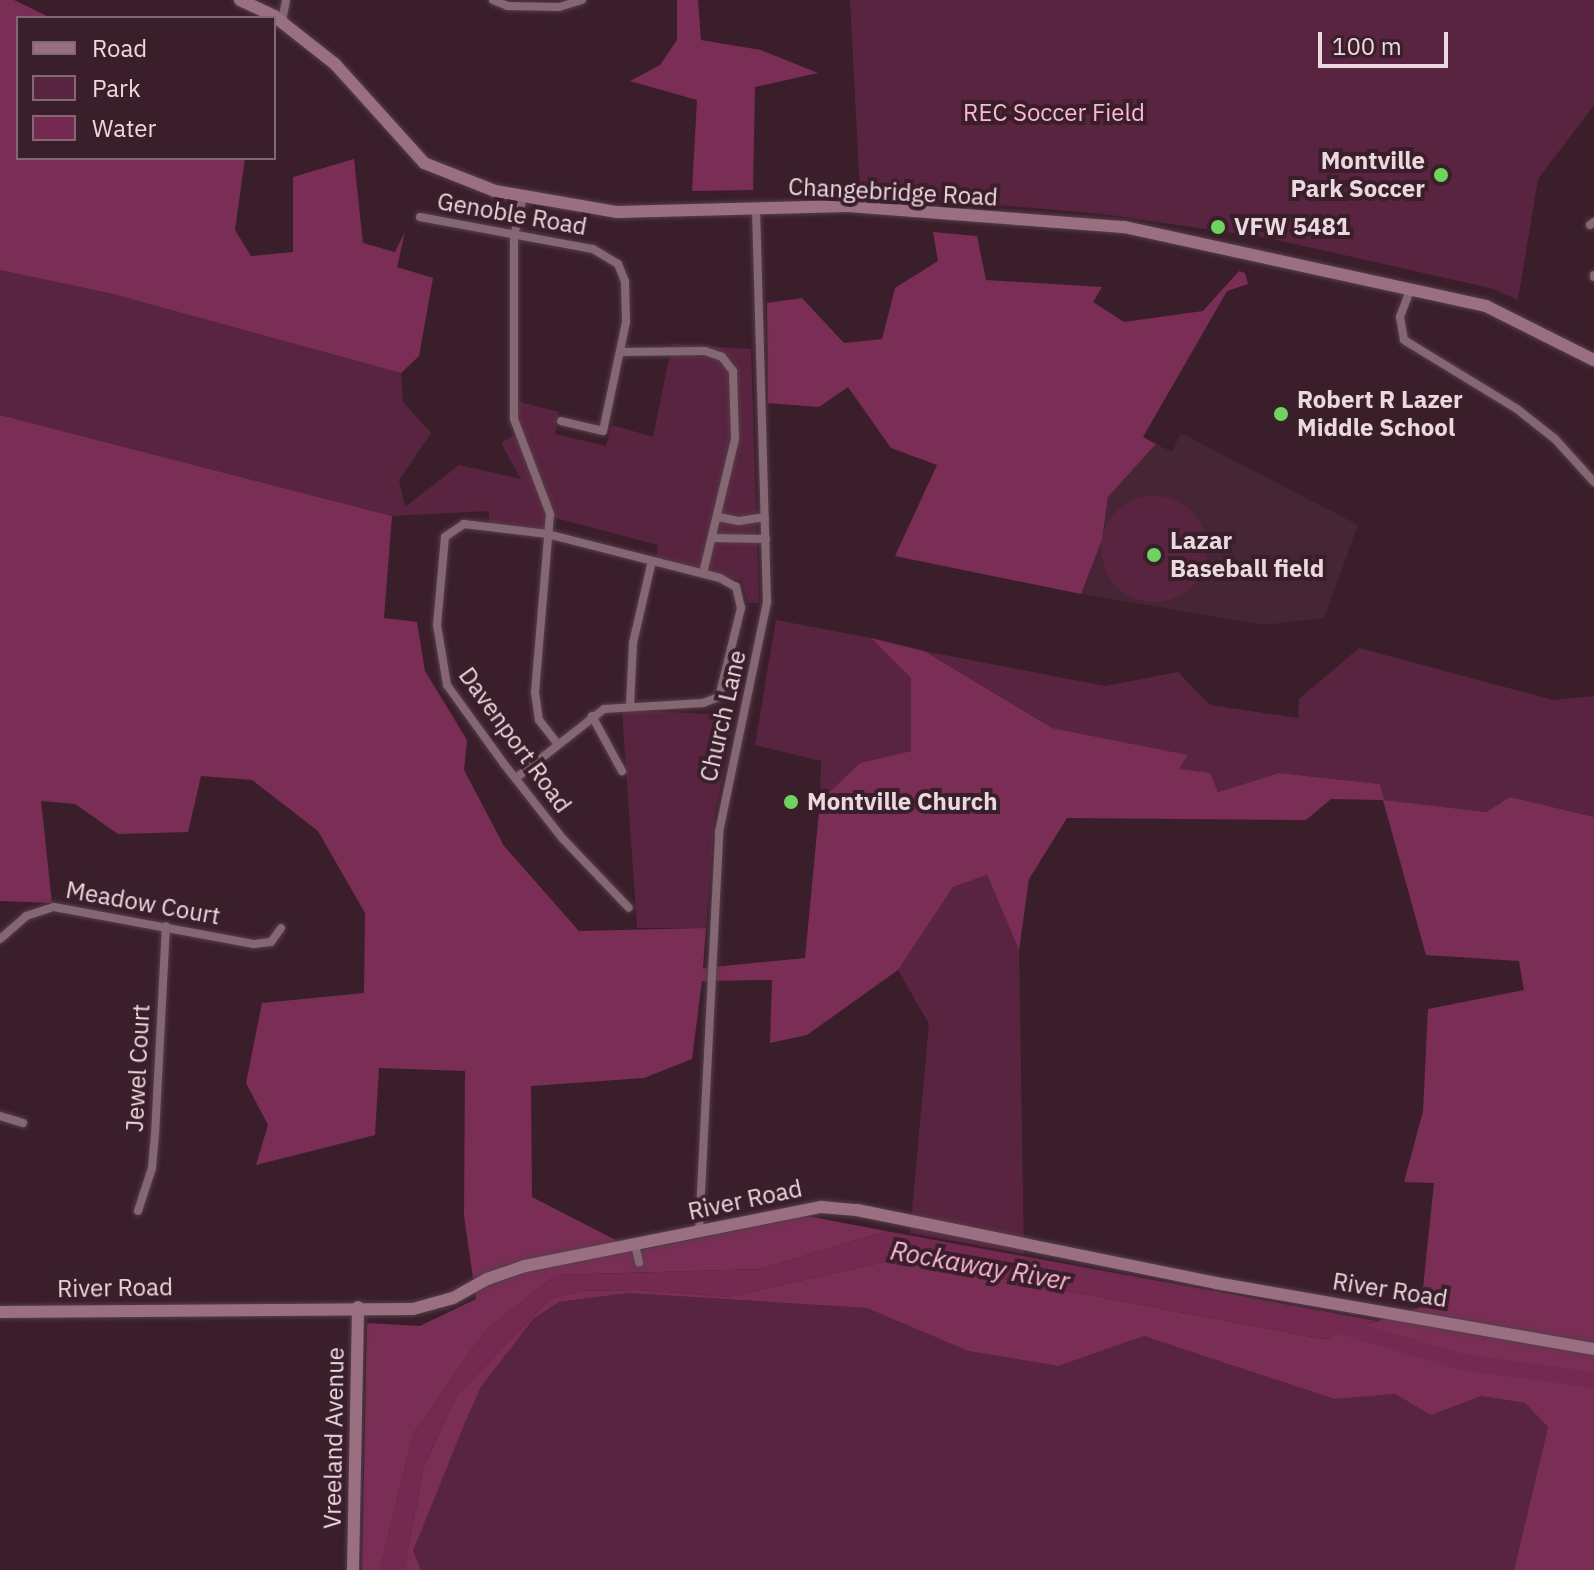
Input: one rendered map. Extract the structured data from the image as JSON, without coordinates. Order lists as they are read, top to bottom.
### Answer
{
  "streets": {
    "street": [
      "Changebridge Road",
      "Genoble Road",
      "Church Lane",
      "Davenport Road",
      "Meadow Court",
      "Jewel Court",
      "River Road",
      "Vreeland Avenue"
    ]
  },
  "crossings": [
    ["Changebridge Road", "Church Lane"],
    ["Church Lane", "River Road"],
    ["Meadow Court", "Jewel Court"],
    ["River Road", "Vreeland Avenue"]
  ],
  "water": ["Rockaway River"],
  "parks": ["REC Soccer Field"],
  "places": [
    "Montville Park Soccer",
    "VFW 5481",
    "Robert R Lazer Middle School",
    "Lazar Baseball field",
    "Montville Church"
  ],
  "legend": ["Road", "Park", "Water"],
  "scale_bar": "100 m"
}
